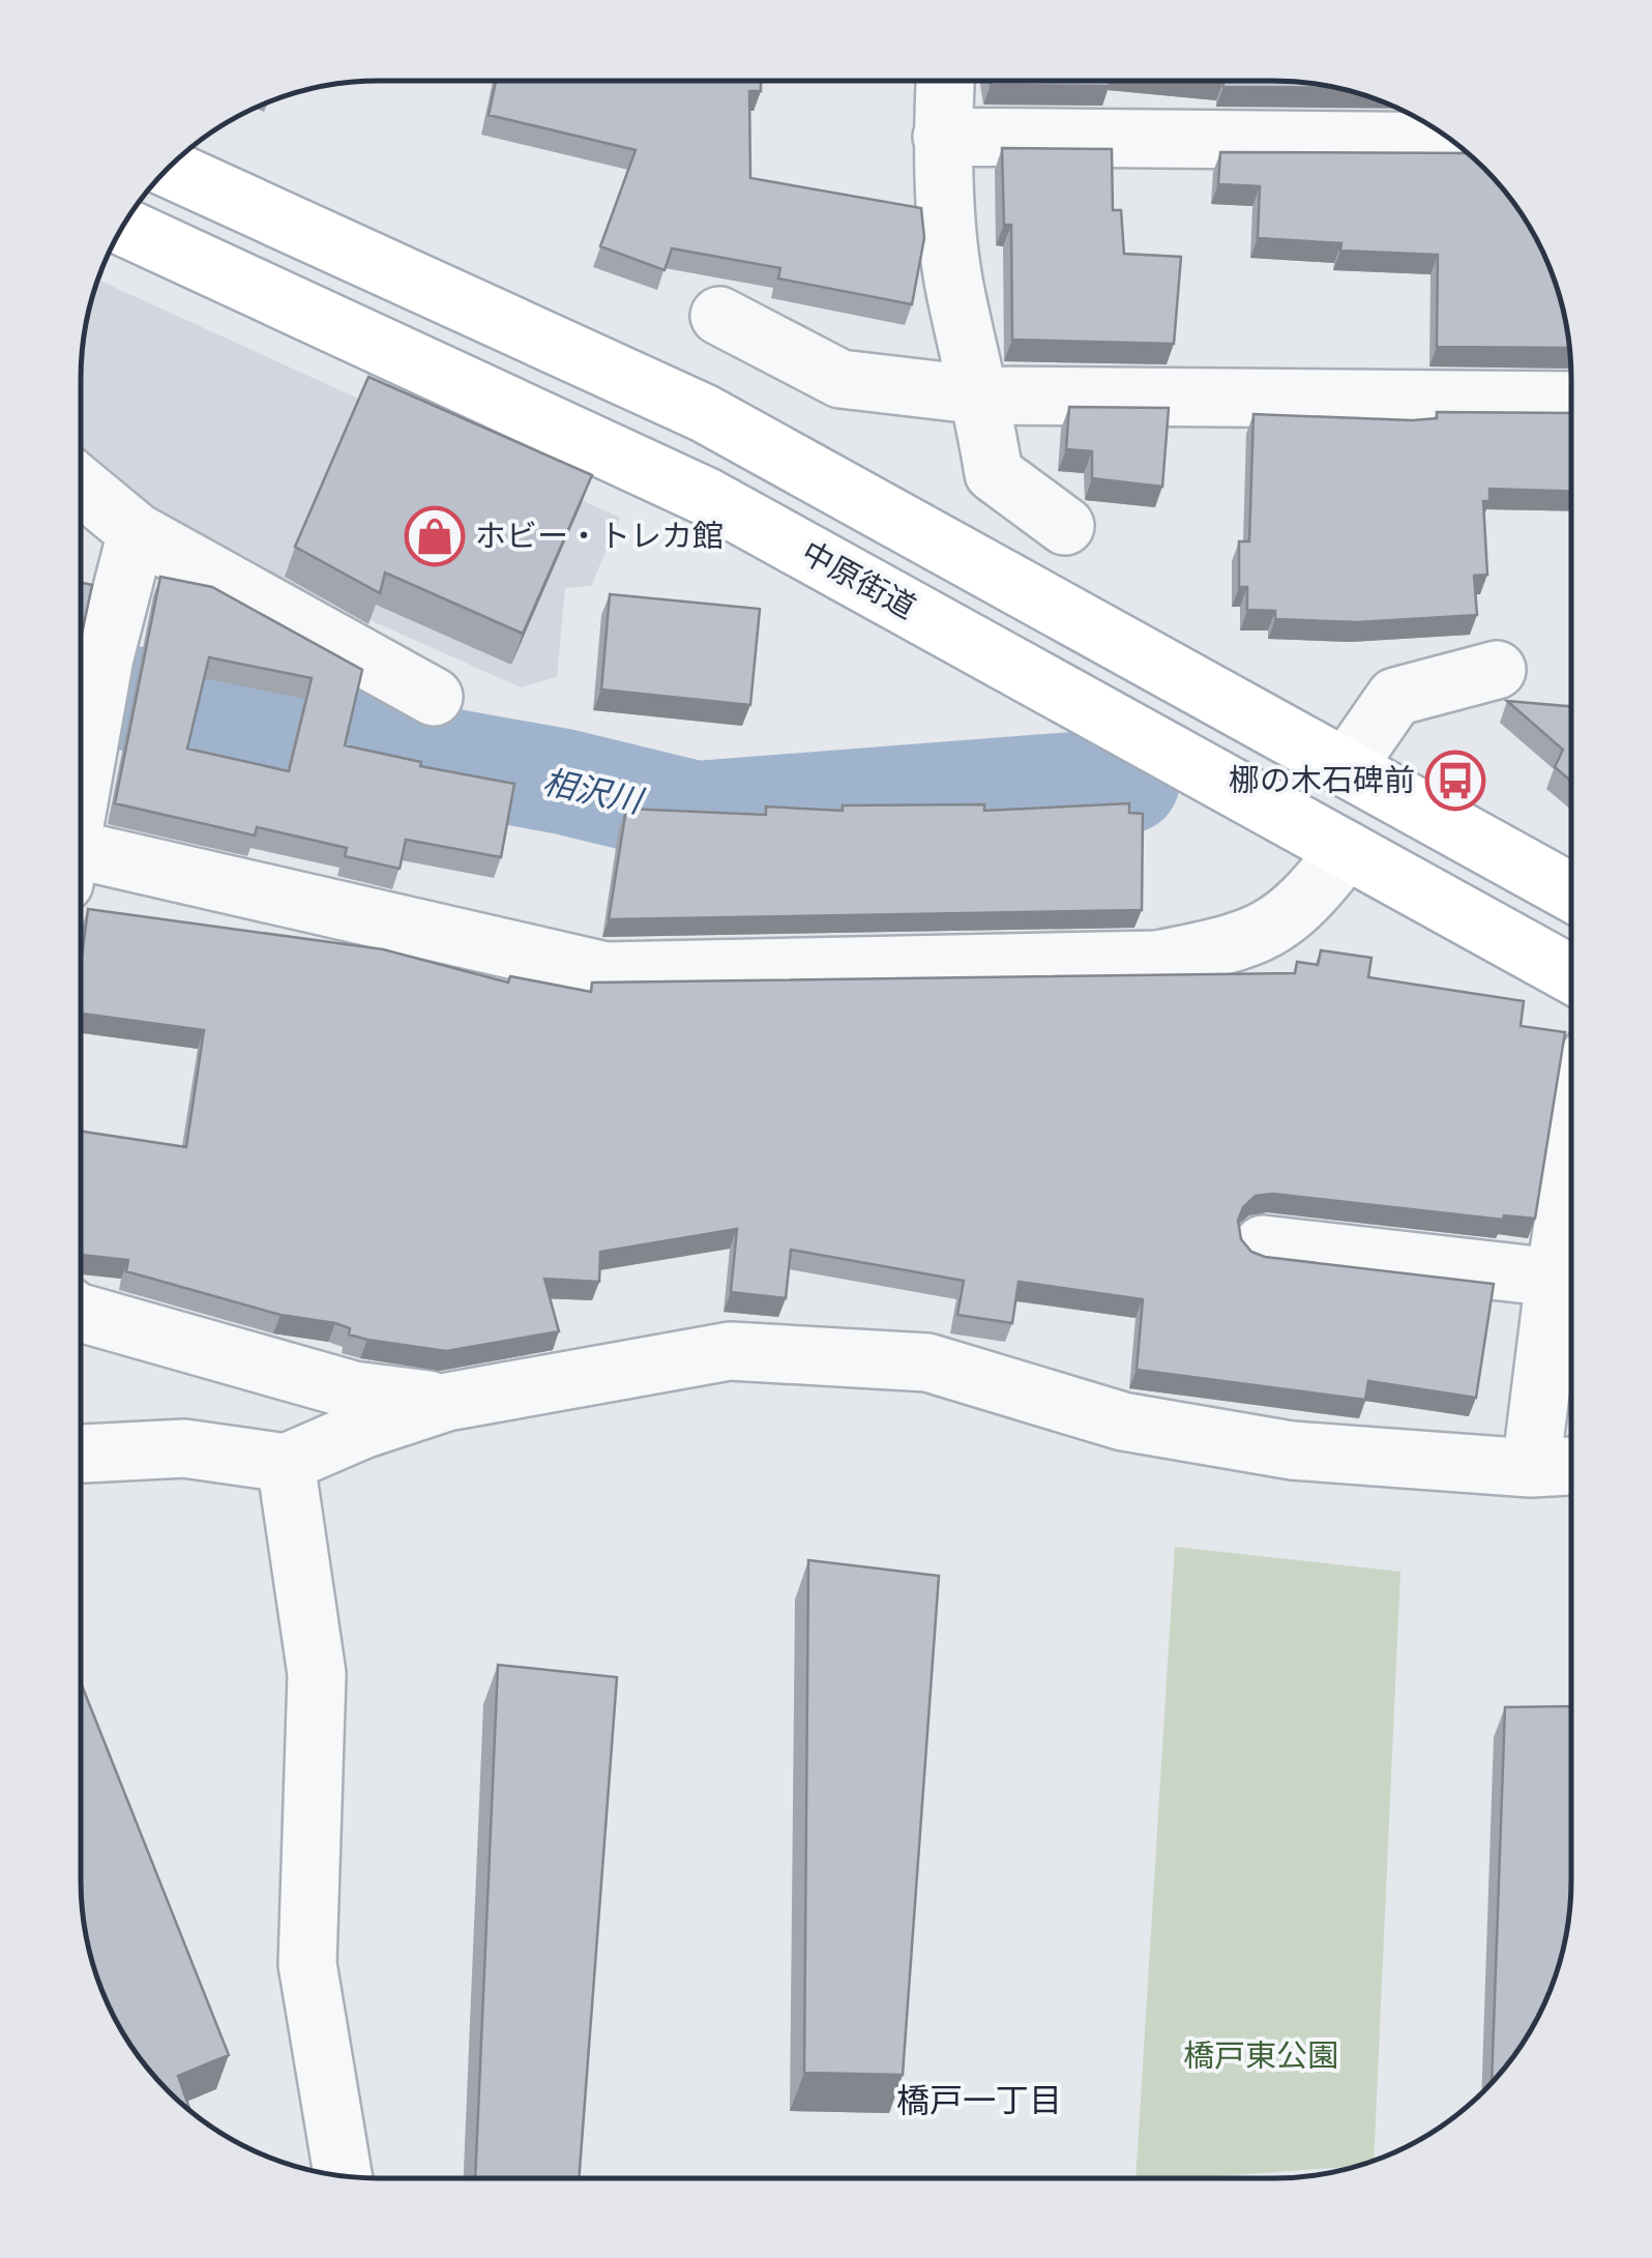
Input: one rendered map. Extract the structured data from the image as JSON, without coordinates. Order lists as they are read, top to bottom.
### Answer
{
  "streets": {
    "main road": ["中原街道"]
  },
  "districts": ["橋戸一丁目"],
  "water": ["相沢川"],
  "parks": ["橋戸東公園"],
  "places": {
    "shop": ["ホビー・トレカ館"],
    "bus stop": ["梛の木石碑前"]
  }
}
